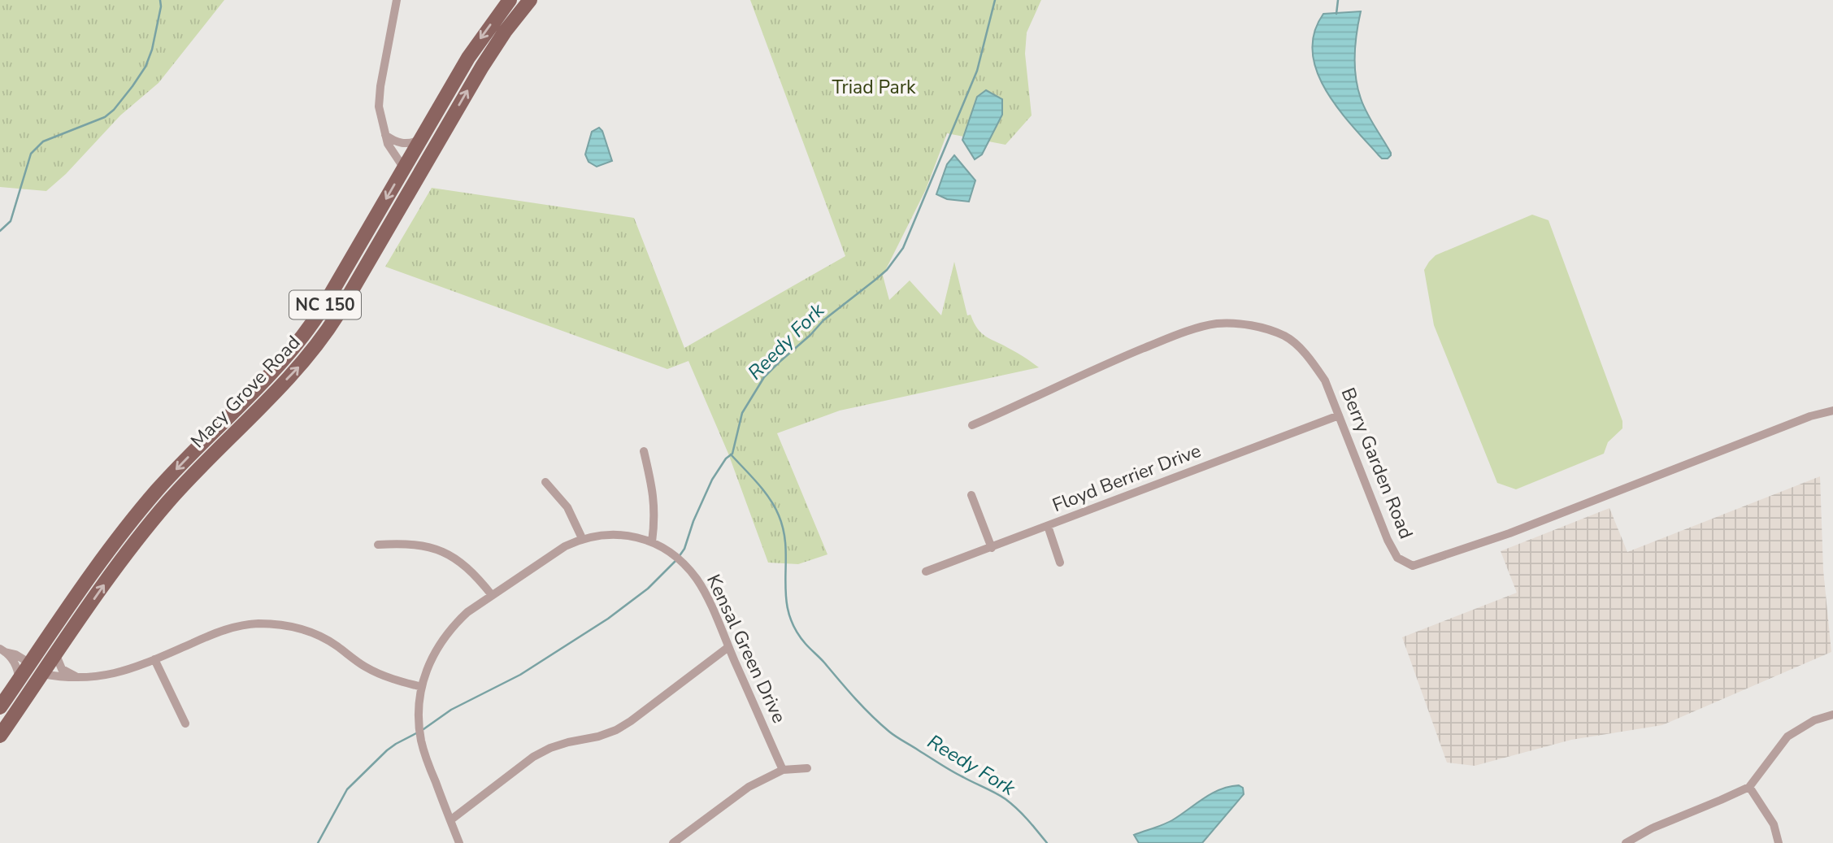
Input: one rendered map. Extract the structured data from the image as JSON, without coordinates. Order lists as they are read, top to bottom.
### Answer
{
  "streets": {
    "main road": ["NC 150", "Macy Grove Road"],
    "street": ["Berry Garden Road", "Floyd Berrier Drive", "Kensal Green Drive"]
  },
  "crossings": [
    ["Berry Garden Road", "Floyd Berrier Drive"]
  ],
  "water": ["Reedy Fork"],
  "parks": ["Triad Park"]
}
